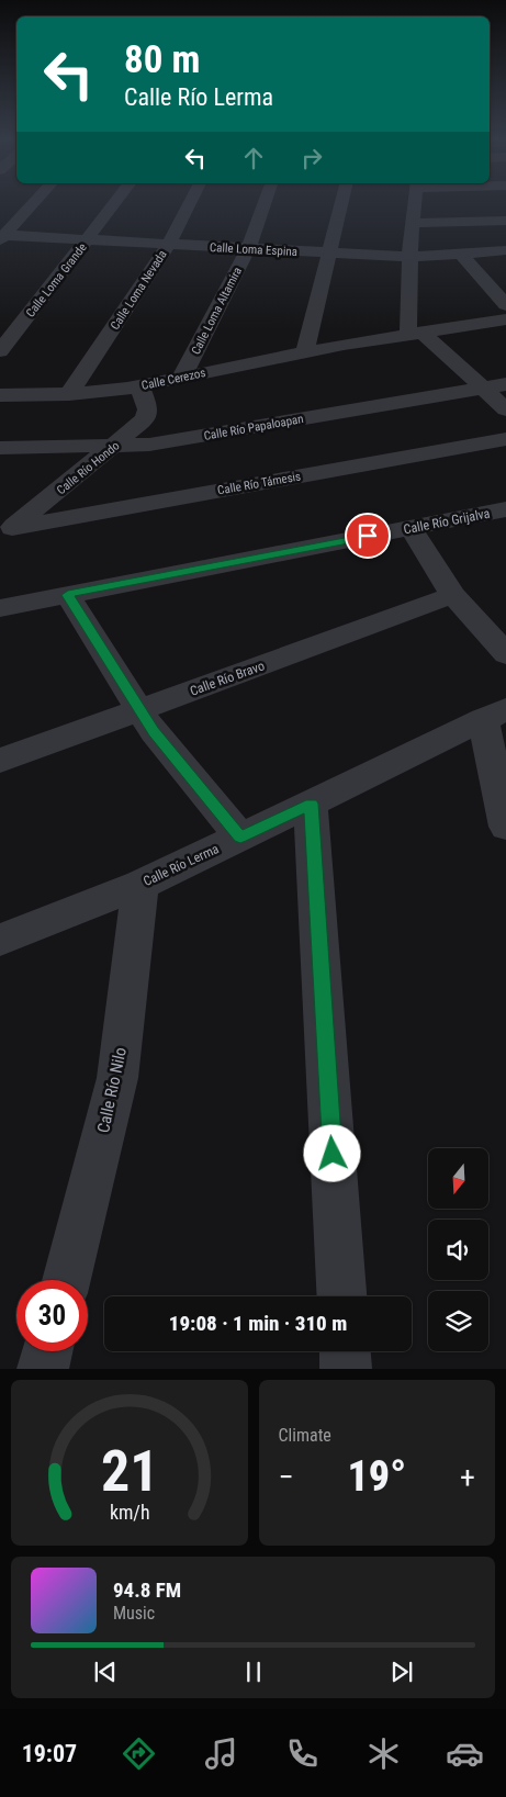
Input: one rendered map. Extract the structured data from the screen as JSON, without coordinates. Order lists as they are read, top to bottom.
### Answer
{
  "streets": {
    "street": [
      "Calle Loma Espina",
      "Calle Loma Grande",
      "Calle Loma Nevada",
      "Calle Loma Altamira",
      "Calle Cerezos",
      "Calle Río Papaloapan",
      "Calle Río Hondo",
      "Calle Río Támesis",
      "Calle Río Grijalva",
      "Calle Río Bravo",
      "Calle Río Lerma",
      "Calle Río Nilo"
    ]
  },
  "crossings": [
    ["Calle Loma Espina", "Calle Loma Grande"],
    ["Calle Loma Espina", "Calle Loma Nevada"],
    ["Calle Loma Espina", "Calle Loma Altamira"],
    ["Calle Loma Nevada", "Calle Cerezos"],
    ["Calle Loma Altamira", "Calle Cerezos"],
    ["Calle Cerezos", "Calle Río Hondo"],
    ["Calle Río Papaloapan", "Calle Río Hondo"],
    ["Calle Río Hondo", "Calle Río Támesis"],
    ["Calle Río Lerma", "Calle Río Nilo"]
  ],
  "north": "bottom",
  "page": {
    "turn": ["80 m", "Calle Río Lerma"],
    "limit": "30",
    "trip": "19:08 · 1 min · 310 m",
    "tile": "Climate",
    "heat": ["−", "19°", "+"],
    "song": ["94.8 FM", "Music"],
    "tabs": "19:07",
    "gauge": ["21", "km/h"]
  }
}
